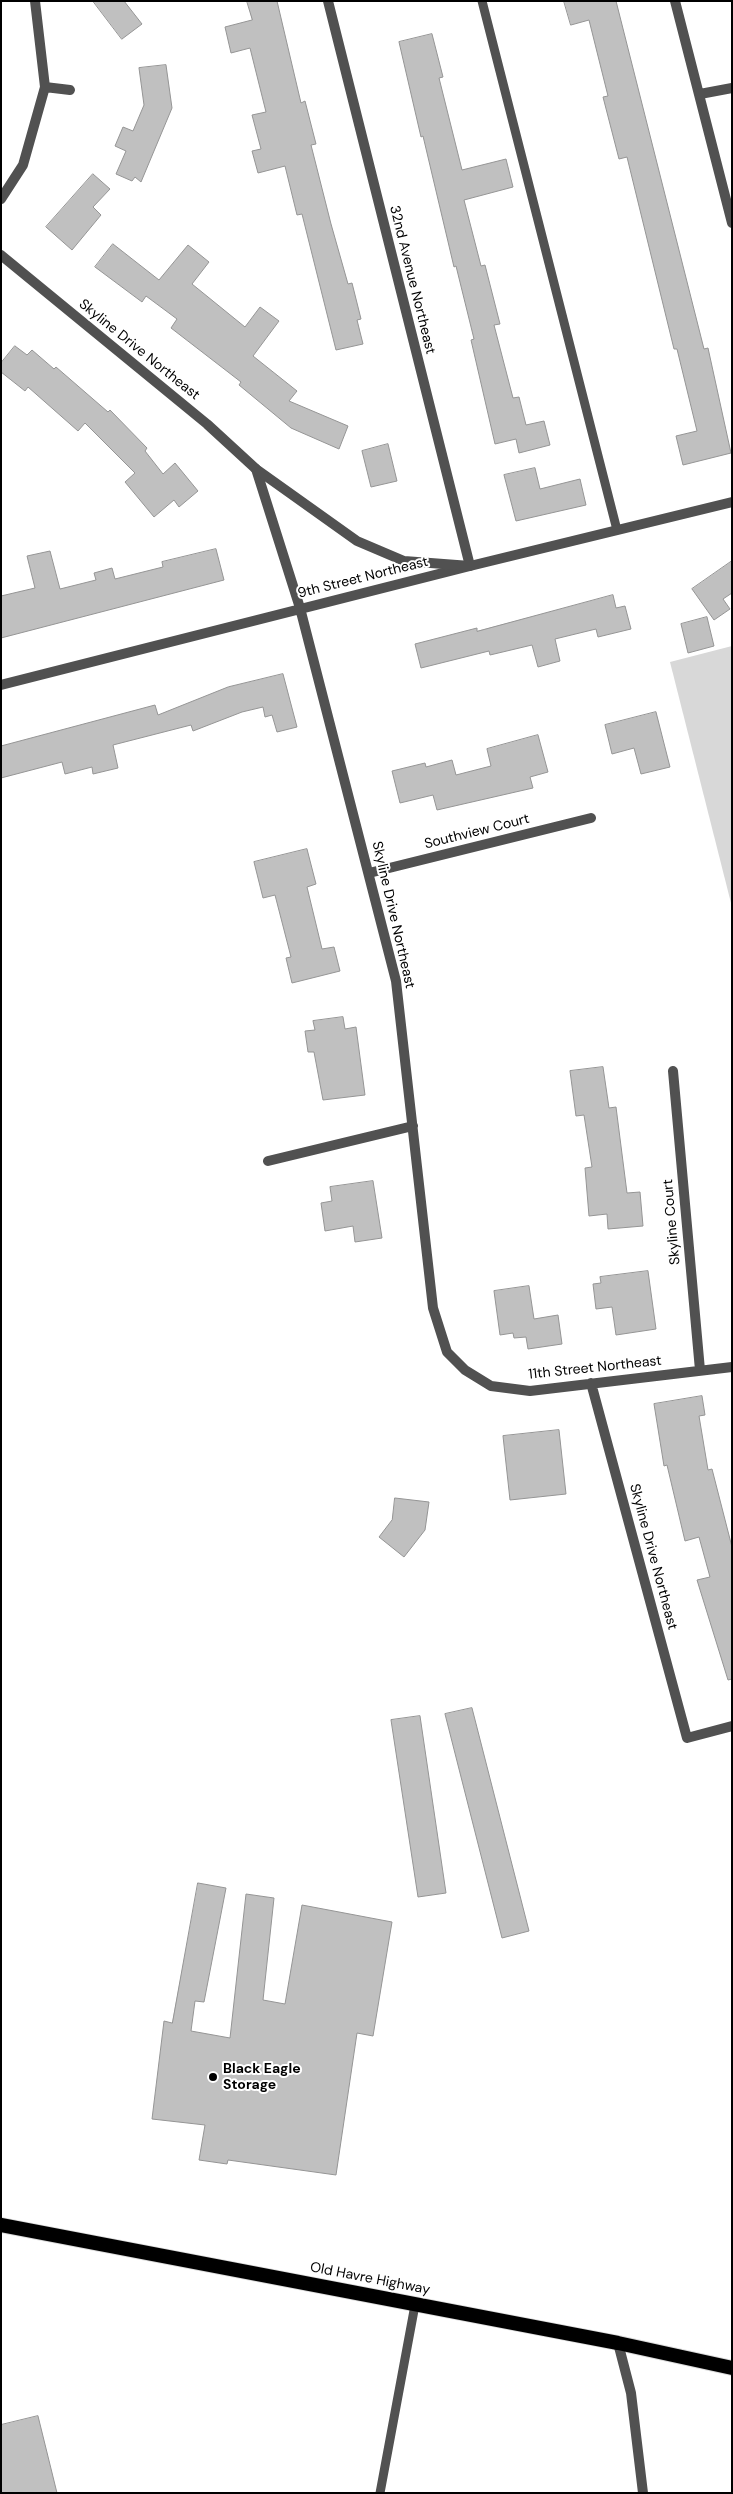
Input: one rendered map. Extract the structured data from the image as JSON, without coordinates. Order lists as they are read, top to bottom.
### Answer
{
  "streets": {
    "highway": ["Old Havre Highway"],
    "street": [
      "32nd Avenue Northeast",
      "Skyline Drive Northeast",
      "9th Street Northeast",
      "Southview Court",
      "Skyline Court",
      "11th Street Northeast"
    ]
  },
  "crossings": [
    ["32nd Avenue Northeast", "Skyline Drive Northeast"],
    ["32nd Avenue Northeast", "9th Street Northeast"],
    ["Skyline Drive Northeast", "9th Street Northeast"],
    ["Skyline Drive Northeast", "Southview Court"],
    ["Skyline Drive Northeast", "11th Street Northeast"],
    ["Skyline Court", "11th Street Northeast"]
  ],
  "places": ["Black Eagle Storage"]
}
